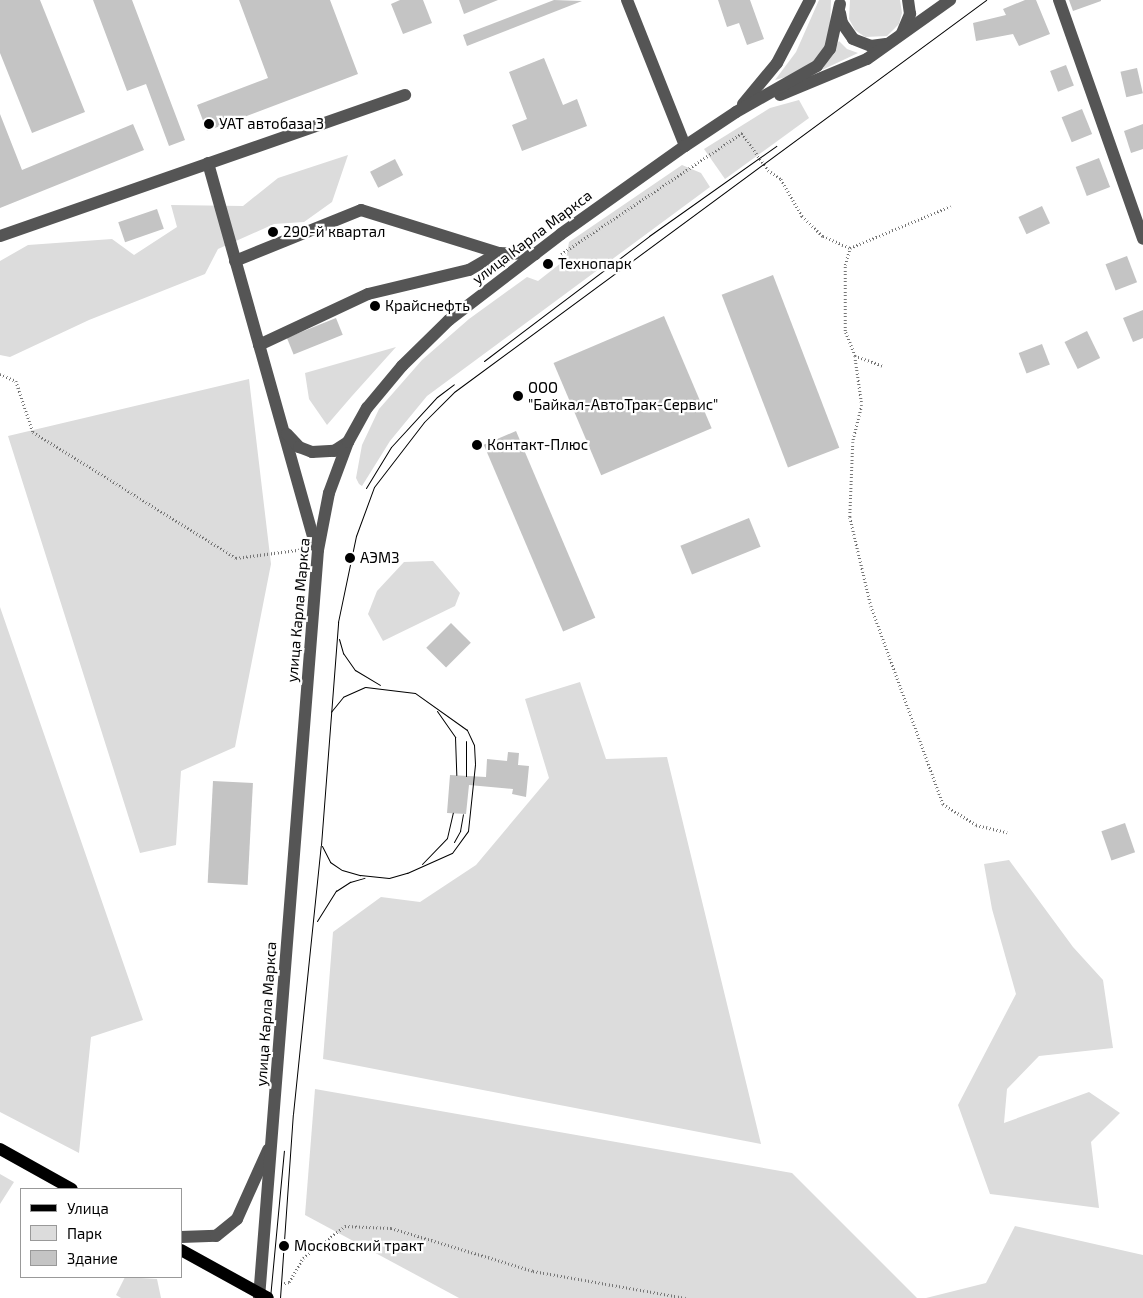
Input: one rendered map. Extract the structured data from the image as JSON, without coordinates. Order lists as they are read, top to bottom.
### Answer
{
  "streets": {
    "street": ["улица Карла Маркса"]
  },
  "places": [
    "УАТ автобаза 3",
    "290-й квартал",
    "Технопарк",
    "Крайснефть",
    "ООО \"Байкал-АвтоТрак-Сервис\"",
    "Контакт-Плюс",
    "АЭМЗ",
    "Московский тракт"
  ],
  "legend": ["Улица", "Парк", "Здание"]
}
